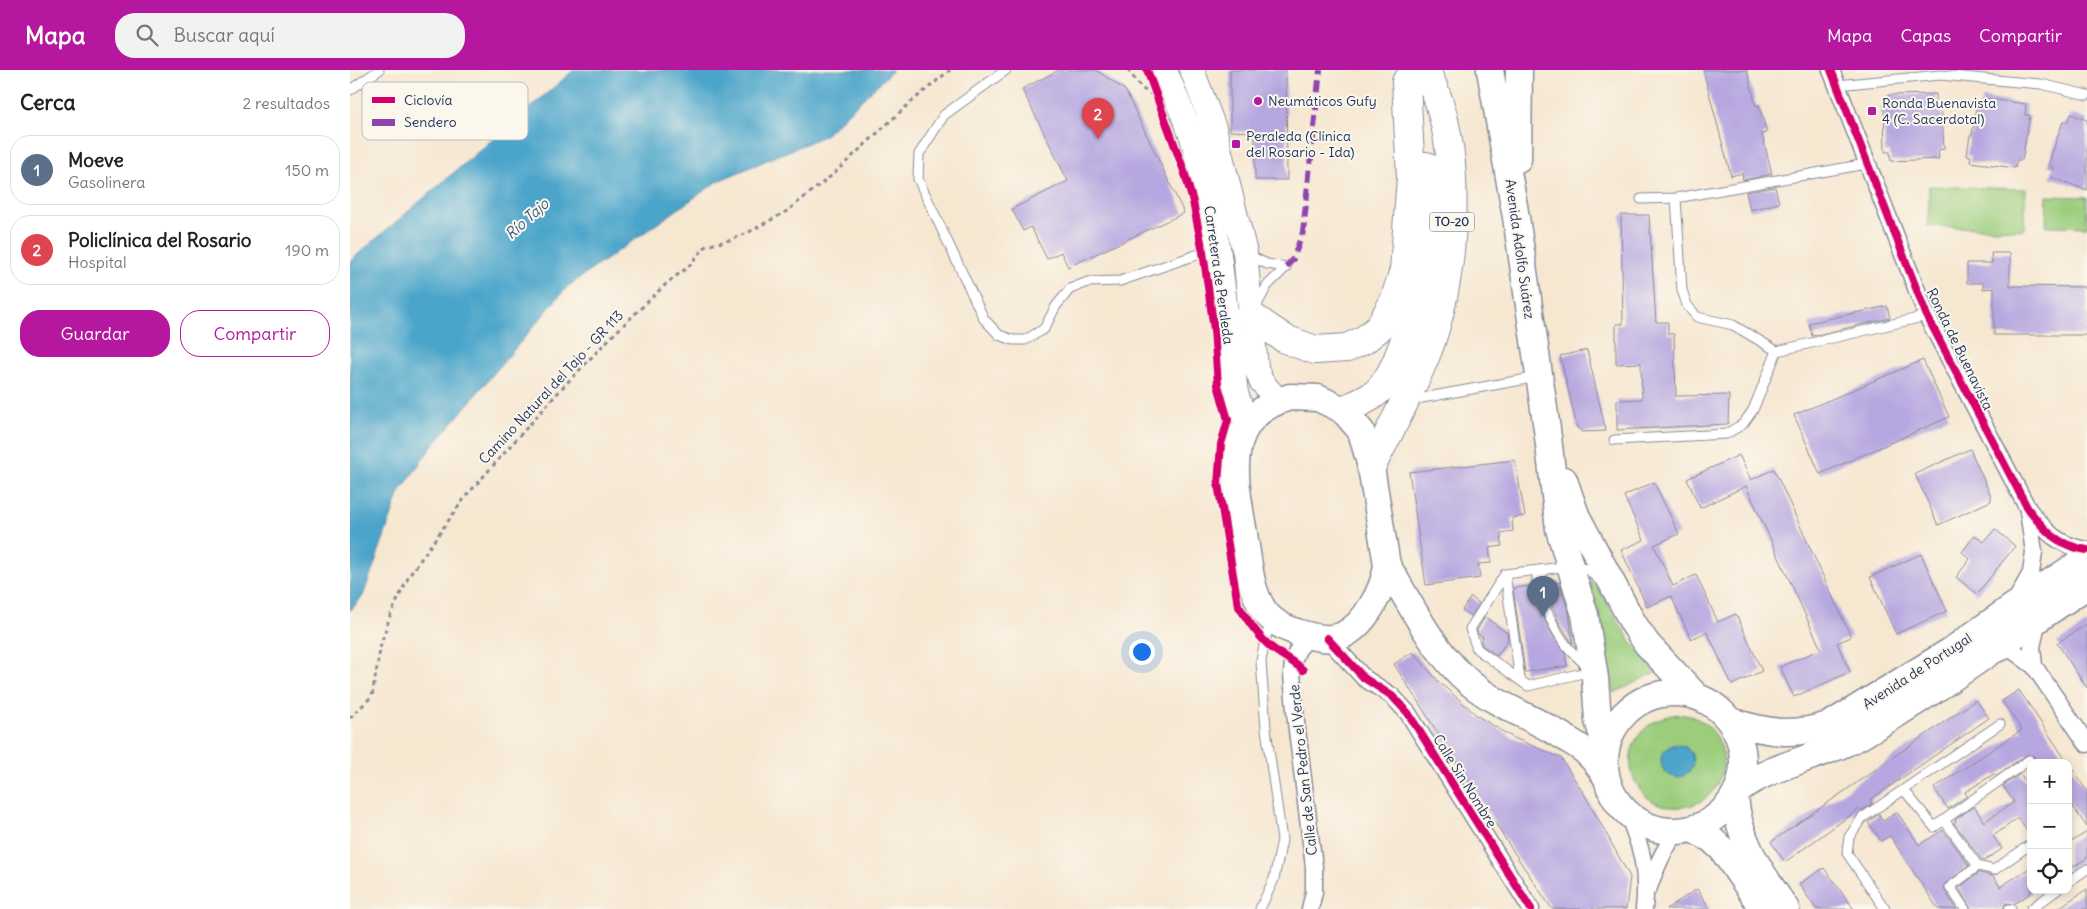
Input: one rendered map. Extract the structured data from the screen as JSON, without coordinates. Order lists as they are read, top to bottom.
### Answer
{
  "streets": {
    "highway": ["TO-20"],
    "main road": ["Avenida Adolfo Suárez", "Carretera de Peraleda", "Avenida de Portugal"],
    "street": ["Ronda de Buenavista", "Calle de San Pedro el Verde", "Calle Sin Nombre"],
    "path": ["Camino Natural del Tajo - GR 113"]
  },
  "crossings": [
    ["Avenida Adolfo Suárez", "Avenida de Portugal"],
    ["Ronda de Buenavista", "Avenida de Portugal"],
    ["Calle de San Pedro el Verde", "Calle Sin Nombre"]
  ],
  "water": ["Río Tajo"],
  "places": {
    "other": ["Neumáticos Gufy"],
    "transit": ["Ronda Buenavista 4 (C. Sacerdotal)", "Peraleda (Clínica del Rosario - Ida)"]
  },
  "legend": ["Ciclovía", "Sendero"],
  "page": {
    "header": "Mapa",
    "search": "Buscar aquí",
    "nav": ["Mapa", "Capas", "Compartir"],
    "heading": ["Cerca", "2 resultados"],
    "pins": ["2", "1"],
    "list": [
      {
        "mark": "1",
        "name": "Moeve",
        "note": "Gasolinera",
        "value": "150 m"
      },
      {
        "mark": "2",
        "name": "Policlínica del Rosario",
        "note": "Hospital",
        "value": "190 m"
      }
    ],
    "buttons": ["Guardar", "Compartir"],
    "map_buttons": ["+", "−"]
  }
}
